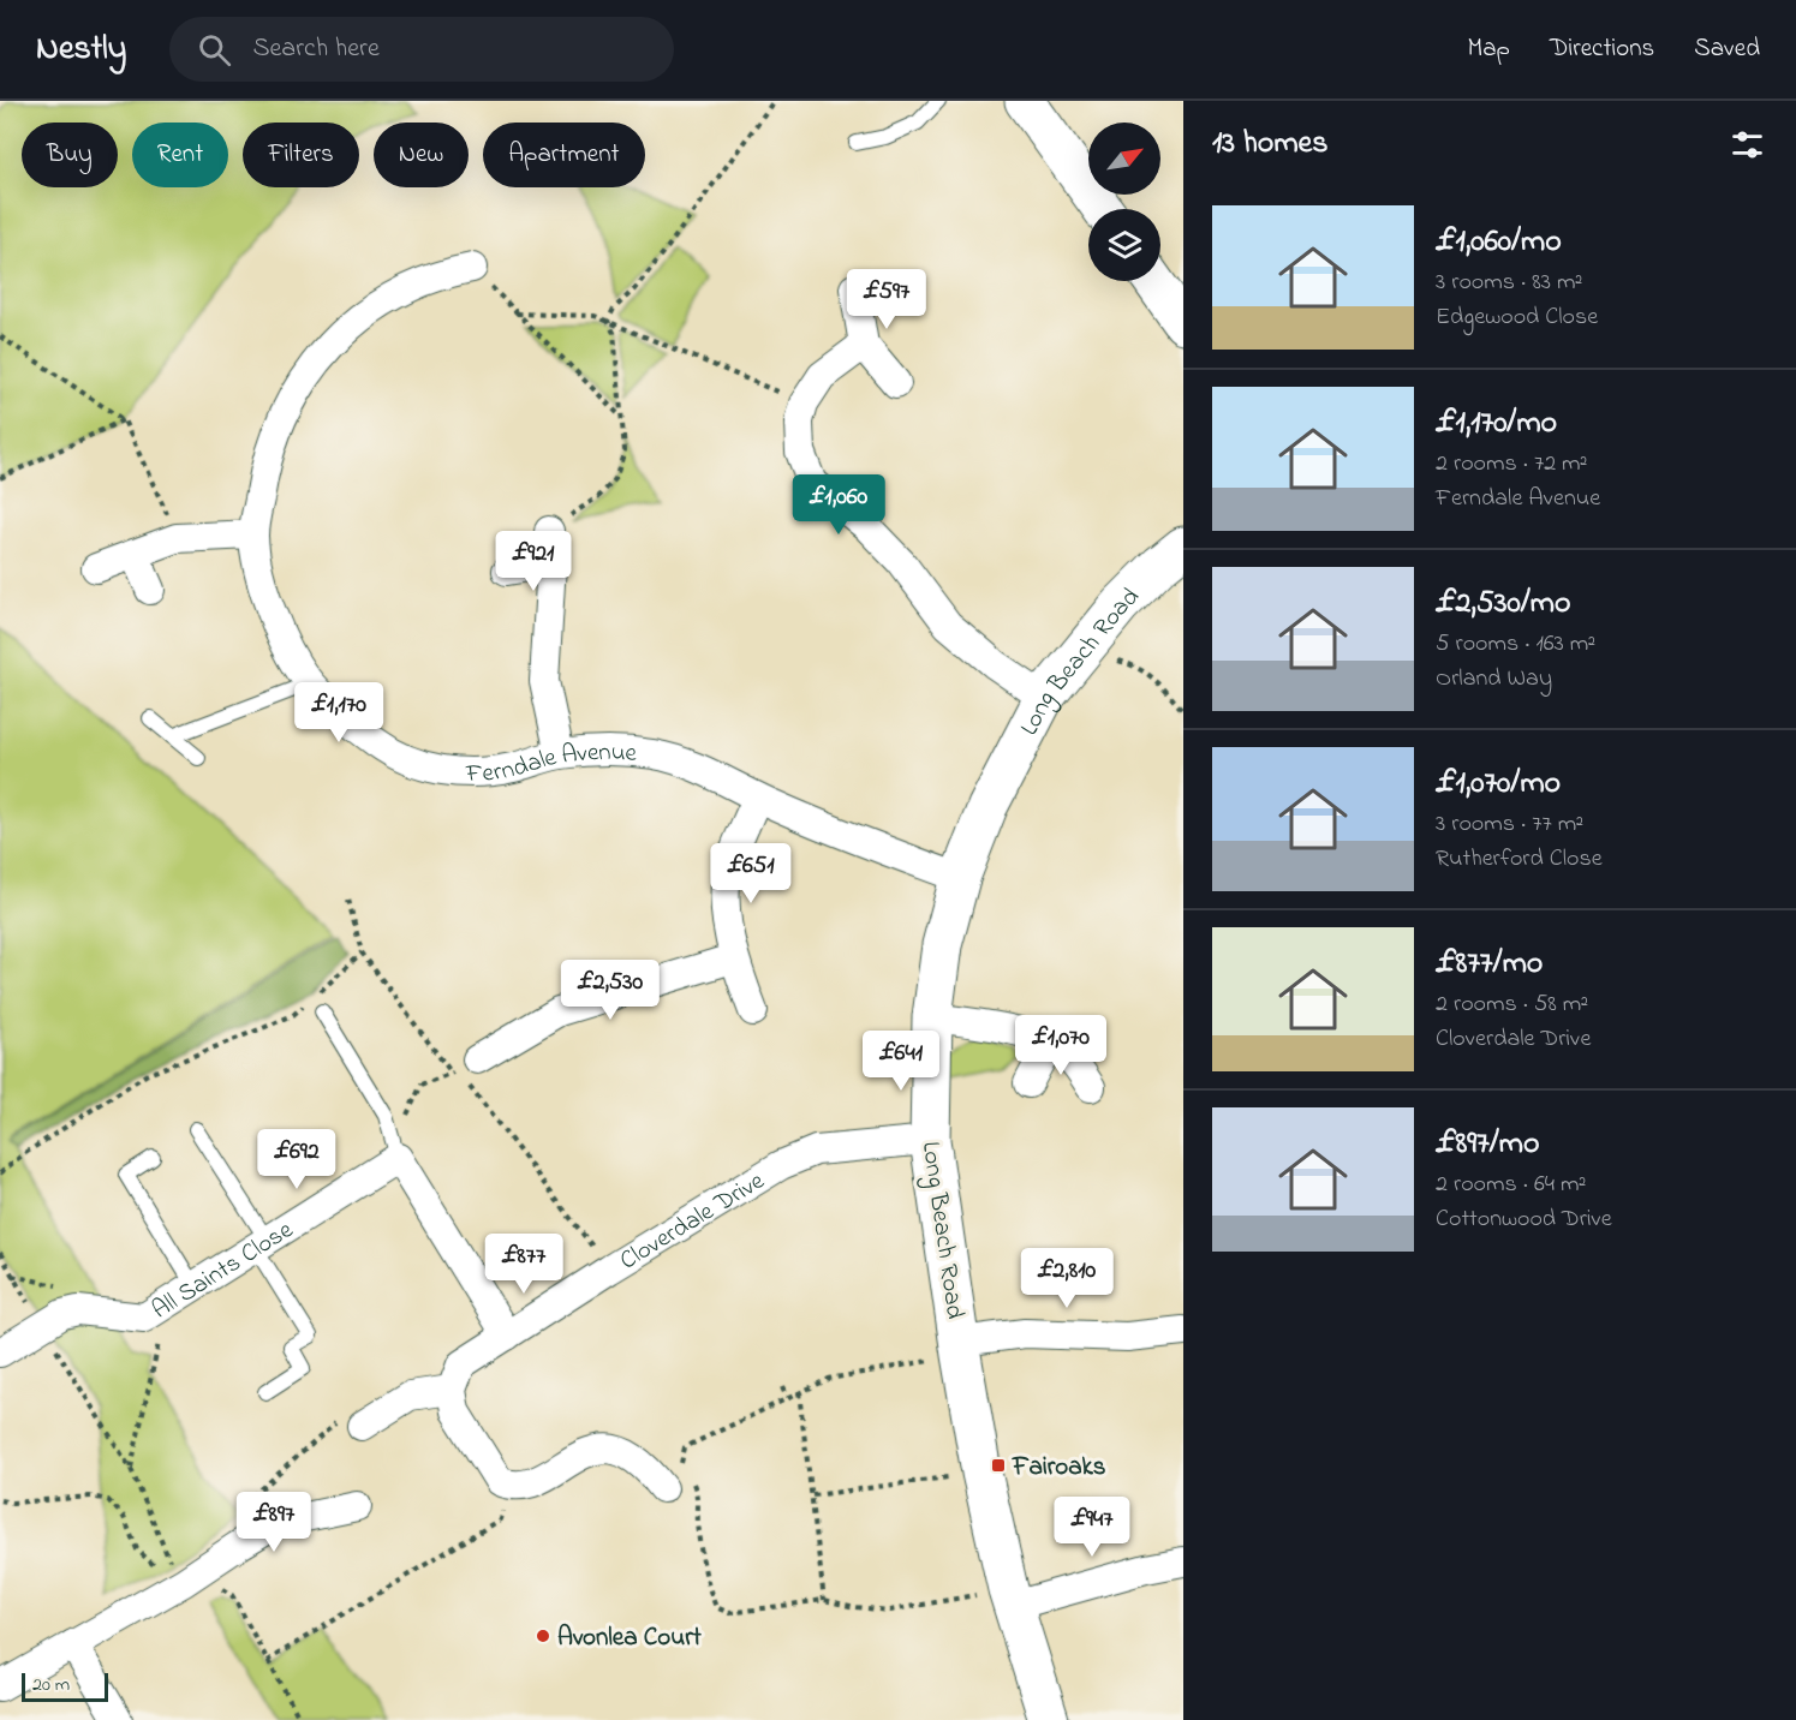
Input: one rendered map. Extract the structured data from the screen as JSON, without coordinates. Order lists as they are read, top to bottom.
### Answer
{
  "streets": {
    "street": [
      "Long Beach Road",
      "Ferndale Avenue",
      "Cloverdale Drive",
      "All Saints Close"
    ]
  },
  "crossings": [
    ["Long Beach Road", "Ferndale Avenue"],
    ["Long Beach Road", "Cloverdale Drive"]
  ],
  "places": {
    "transit": ["Fairoaks"],
    "other": ["Avonlea Court"]
  },
  "scale_bar": "20 m",
  "north": "top right",
  "page": {
    "header": "Nestly",
    "search": "Search here",
    "nav": ["Map", "Directions", "Saved"],
    "heading": "13 homes",
    "chip": [
      "Buy",
      "Rent",
      "Filters",
      "New",
      "Apartment"
    ],
    "list": [
      {
        "name": "£1,060/mo",
        "note": "3 rooms · 83 m² · Edgewood Close"
      },
      {
        "name": "£1,170/mo",
        "note": "2 rooms · 72 m² · Ferndale Avenue"
      },
      {
        "name": "£2,530/mo",
        "note": "5 rooms · 163 m² · Orland Way"
      },
      {
        "name": "£1,070/mo",
        "note": "3 rooms · 77 m² · Rutherford Close"
      },
      {
        "name": "£877/mo",
        "note": "2 rooms · 58 m² · Cloverdale Drive"
      },
      {
        "name": "£897/mo",
        "note": "2 rooms · 64 m² · Cottonwood Drive"
      }
    ],
    "price": [
      "£597",
      "£1,060",
      "£921",
      "£1,170",
      "£651",
      "£2,530",
      "£1,070",
      "£641",
      "£692",
      "£877",
      "£2,810",
      "£897",
      "£947"
    ],
    "scale": "20 m"
  }
}
